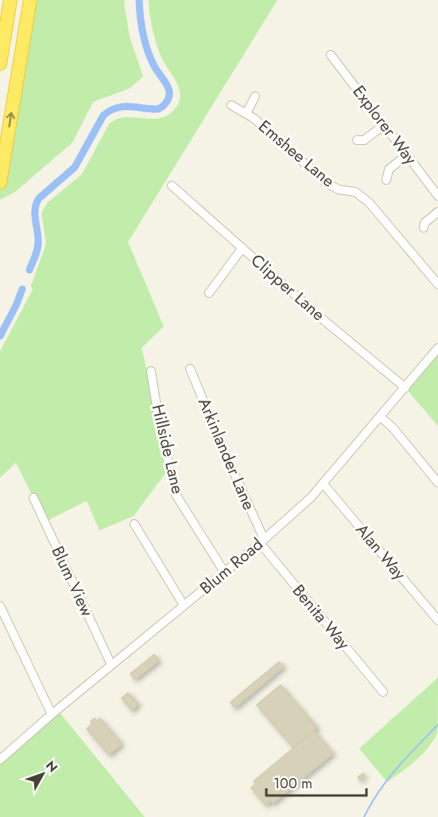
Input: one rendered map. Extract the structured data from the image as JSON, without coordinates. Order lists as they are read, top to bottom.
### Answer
{
  "streets": {
    "street": [
      "Explorer Way",
      "Emshee Lane",
      "Clipper Lane",
      "Hillside Lane",
      "Arkinlander Lane",
      "Alan Way",
      "Blum Road",
      "Blum View",
      "Benita Way"
    ]
  },
  "crossings": [
    ["Clipper Lane", "Blum Road"],
    ["Hillside Lane", "Blum Road"],
    ["Arkinlander Lane", "Blum Road"],
    ["Arkinlander Lane", "Benita Way"],
    ["Alan Way", "Blum Road"],
    ["Blum Road", "Blum View"],
    ["Blum Road", "Benita Way"]
  ],
  "scale_bar": "100 m",
  "north": "top right"
}
